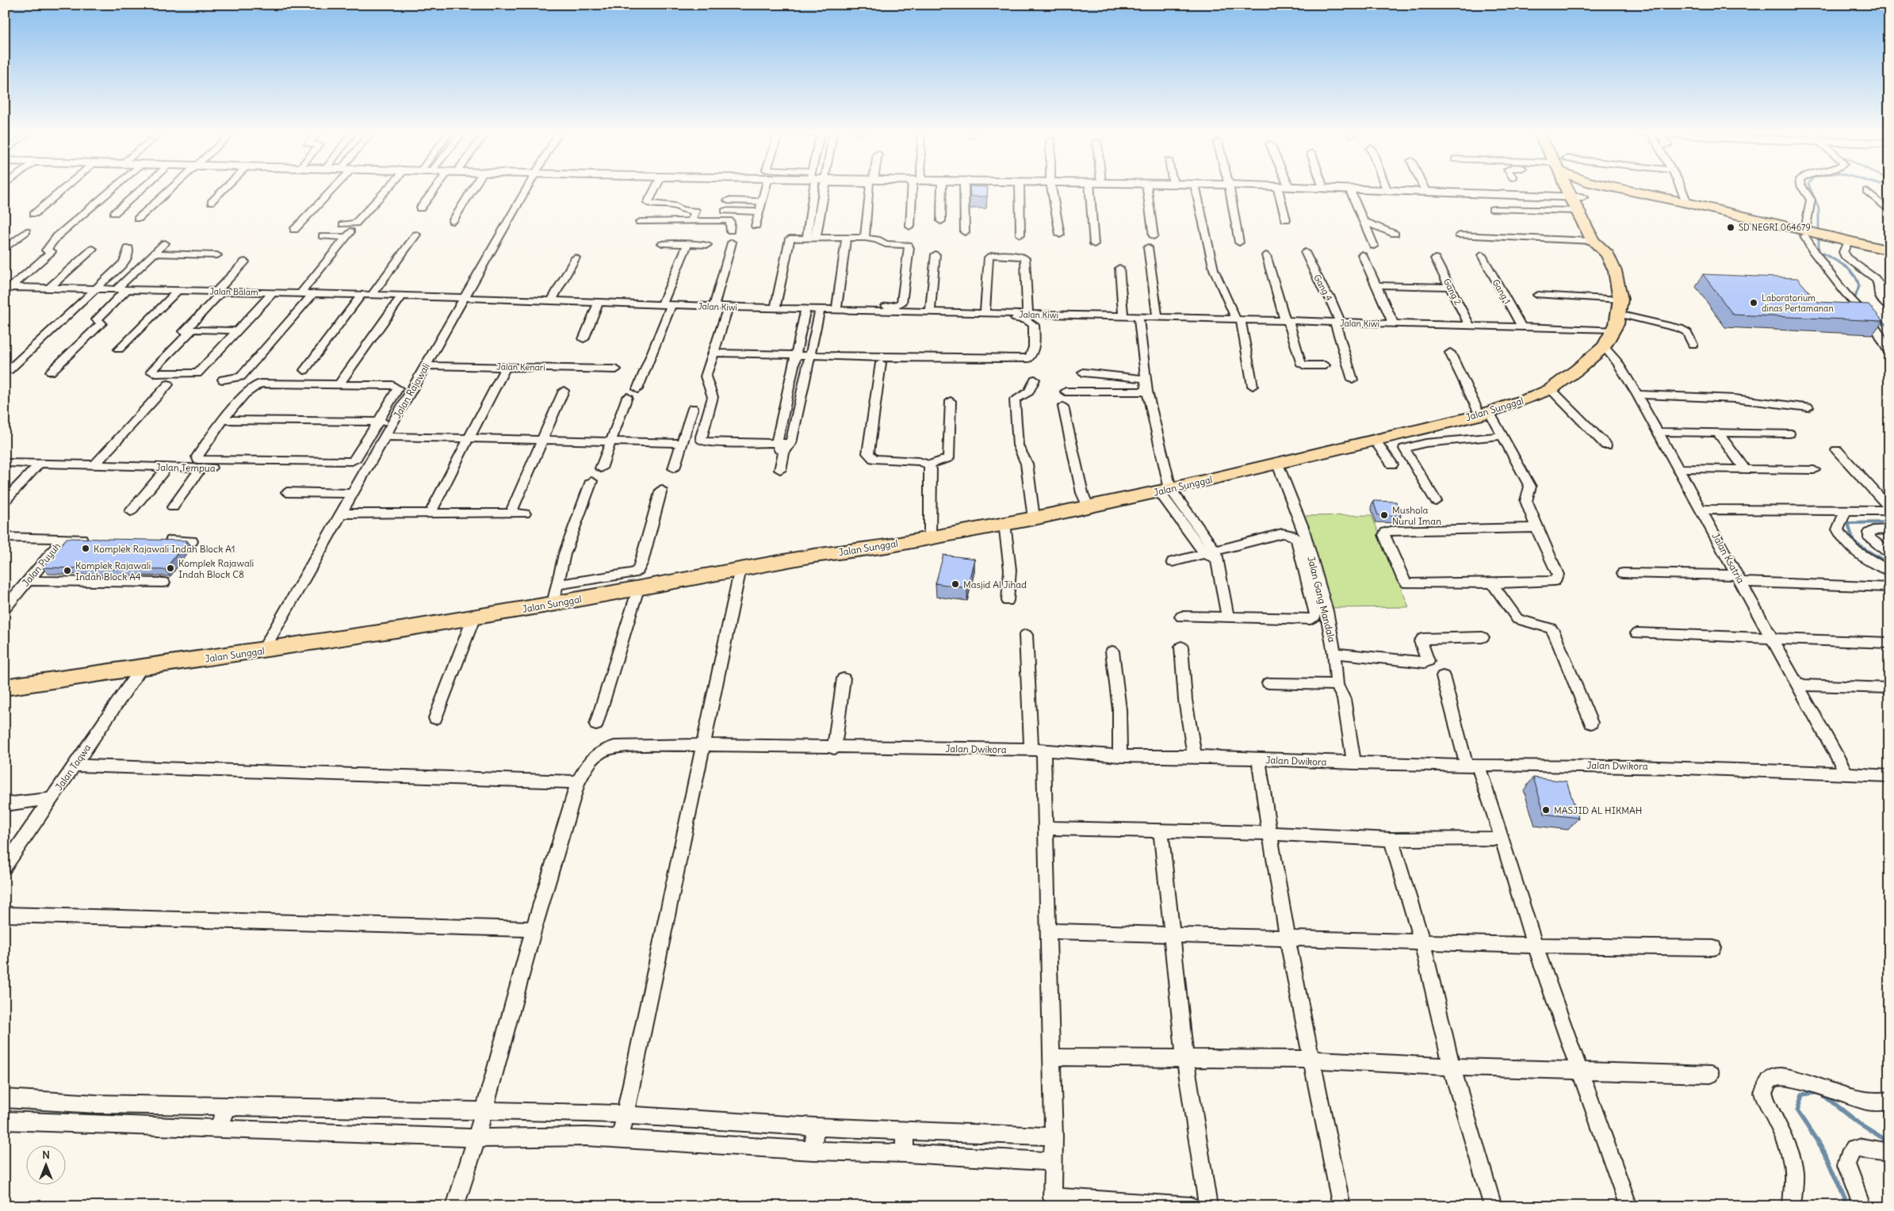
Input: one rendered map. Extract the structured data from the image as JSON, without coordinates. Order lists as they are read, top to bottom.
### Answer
{
  "streets": {
    "main road": ["Jalan Sunggal"],
    "street": [
      "Gang 4",
      "Jalan Balam",
      "Gang 2",
      "Gang 1",
      "Jalan Kiwi",
      "Jalan Kenari",
      "Jalan Rajawali",
      "Jalan Tempua",
      "Jalan Ksatria",
      "Jalan Puyuh",
      "Jalan Gang Mandala",
      "Jalan Dwikora",
      "Jalan Taqwa"
    ]
  },
  "crossings": [
    ["Gang 4", "Jalan Kiwi"],
    ["Jalan Balam", "Jalan Kiwi"],
    ["Jalan Balam", "Jalan Rajawali"],
    ["Gang 2", "Jalan Kiwi"],
    ["Gang 1", "Jalan Kiwi"],
    ["Jalan Kiwi", "Jalan Rajawali"],
    ["Jalan Kiwi", "Jalan Sunggal"],
    ["Jalan Kenari", "Jalan Rajawali"],
    ["Jalan Rajawali", "Jalan Sunggal"],
    ["Jalan Rajawali", "Jalan Tempua"],
    ["Jalan Sunggal", "Jalan Ksatria"],
    ["Jalan Sunggal", "Jalan Gang Mandala"],
    ["Jalan Sunggal", "Jalan Taqwa"],
    ["Jalan Ksatria", "Jalan Dwikora"],
    ["Jalan Gang Mandala", "Jalan Dwikora"]
  ],
  "places": [
    "SD NEGRI 064679",
    "Laboratorium dinas Pertamanan",
    "Mushola Nurul Iman",
    "Komplek Rajawali Indah Block A1",
    "Komplek Rajawali Indah Block C8",
    "Komplek Rajawali Indah Block A4",
    "Masjid Al Jihad",
    "MASJID AL HIKMAH"
  ],
  "north": "top"
}
